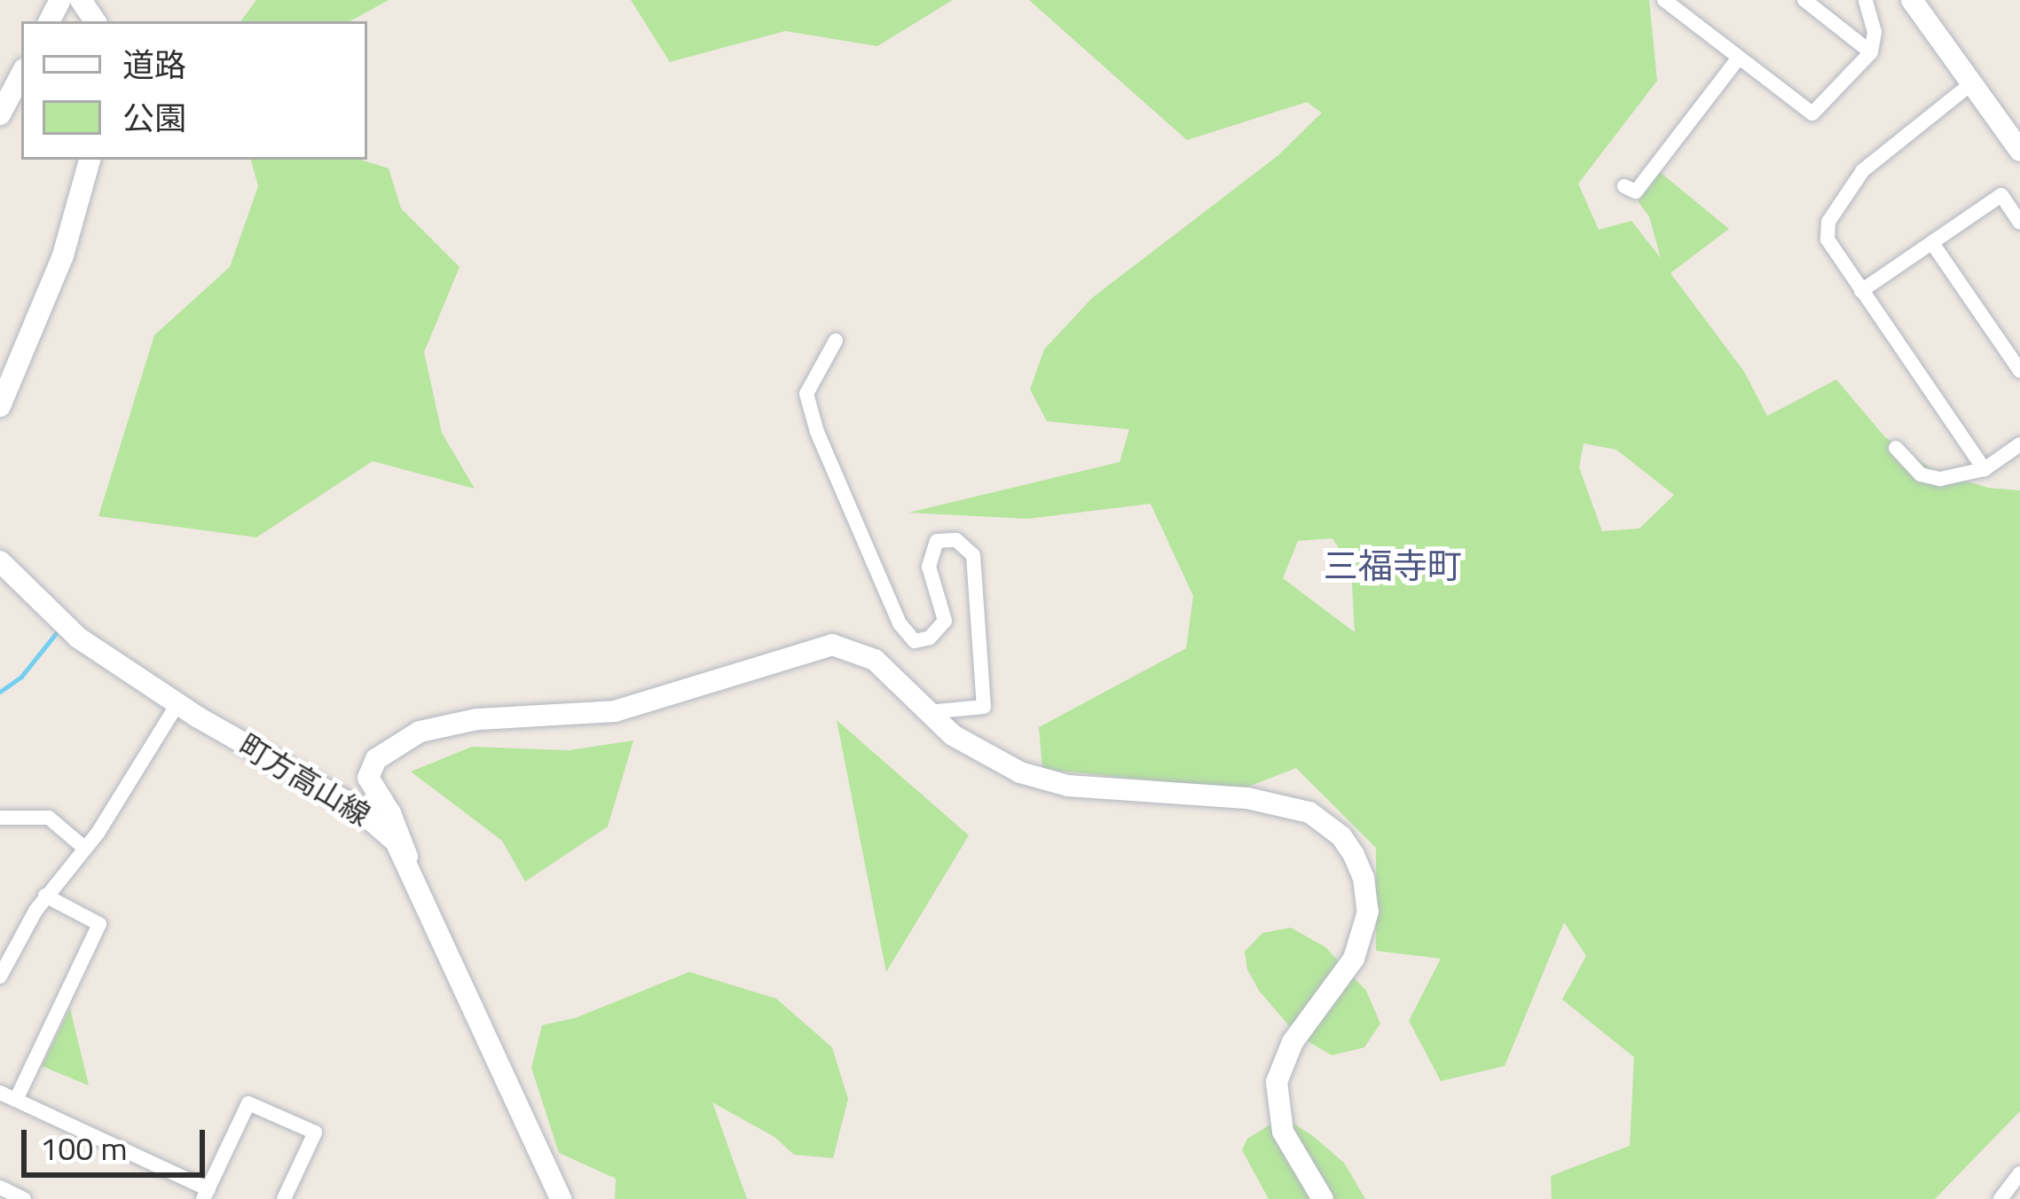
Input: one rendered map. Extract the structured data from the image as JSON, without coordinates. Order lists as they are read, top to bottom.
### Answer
{
  "streets": {
    "street": ["町方高山線"]
  },
  "districts": ["三福寺町"],
  "legend": ["道路", "公園"],
  "scale_bar": "100 m"
}
